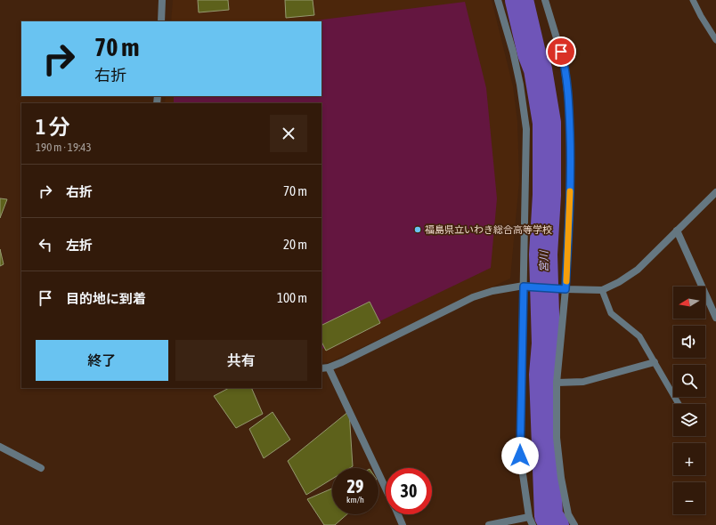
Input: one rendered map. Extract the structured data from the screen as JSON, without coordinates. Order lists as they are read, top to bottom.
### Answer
{
  "water": ["宮川"],
  "places": ["福島県立いわき総合高等学校"],
  "north": "left",
  "page": {
    "turn": ["70 m", "右折"],
    "heading": ["1 分", "190 m · 19:43"],
    "list": [
      {
        "name": "右折",
        "value": "70 m"
      },
      {
        "name": "左折",
        "value": "20 m"
      },
      {
        "name": "目的地に到着",
        "value": "100 m"
      }
    ],
    "map_buttons": ["+", "−"],
    "buttons": ["終了", "共有"],
    "speed": "29 km/h",
    "limit": "30"
  }
}
